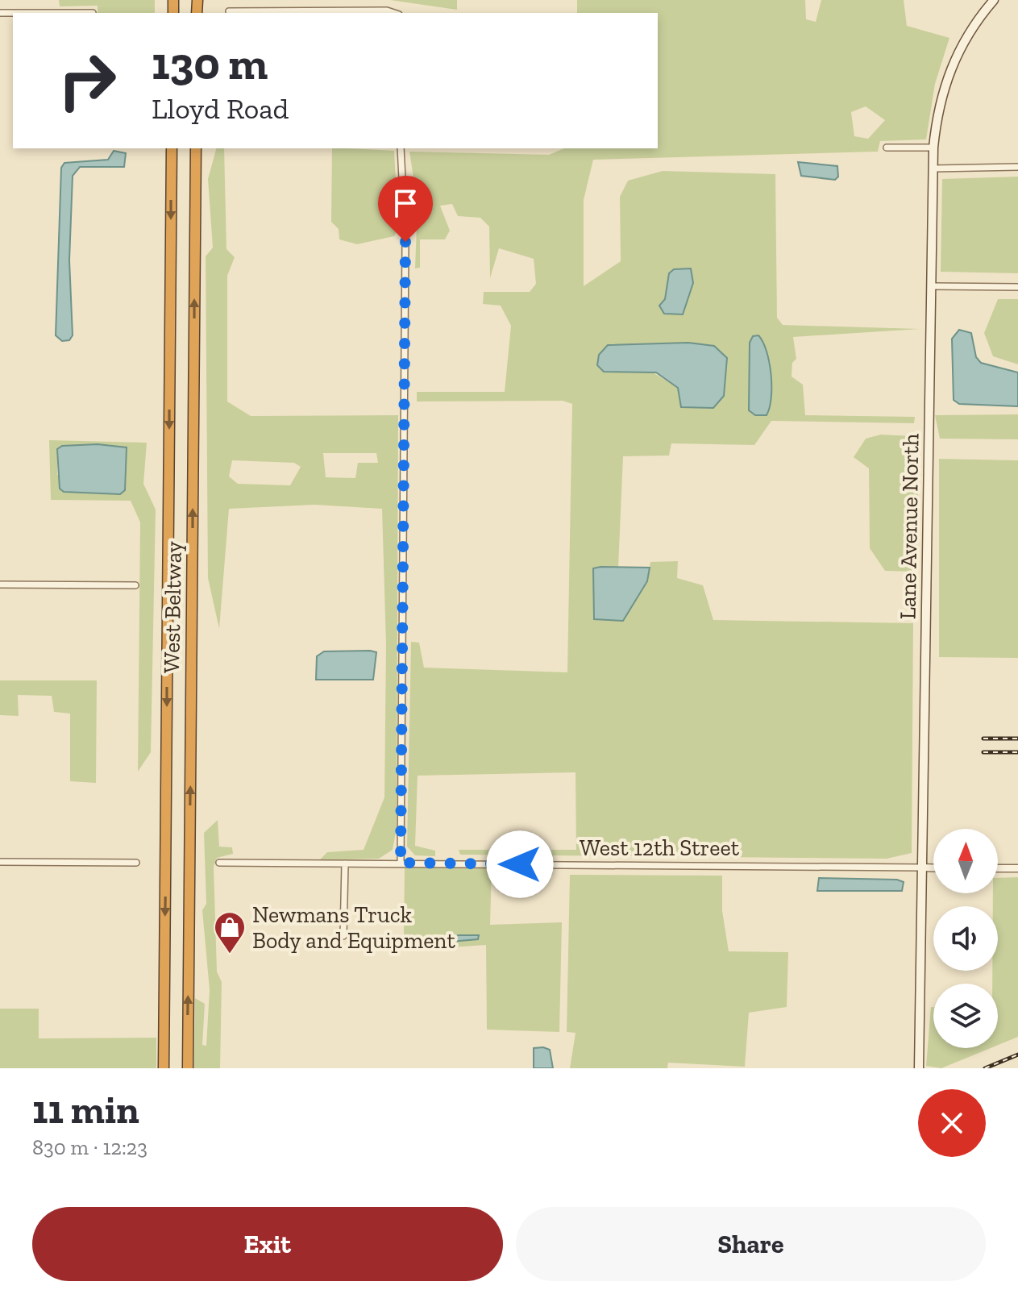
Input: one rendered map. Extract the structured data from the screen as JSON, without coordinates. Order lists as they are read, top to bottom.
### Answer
{
  "streets": {
    "highway": ["West Beltway"],
    "main road": ["Lane Avenue North"],
    "street": ["West 12th Street"]
  },
  "crossings": [
    ["Lane Avenue North", "West 12th Street"]
  ],
  "places": {
    "shop": ["Newmans Truck Body and Equipment"]
  },
  "north": "top",
  "page": {
    "turn": ["130 m", "Lloyd Road"],
    "heading": ["11 min", "830 m · 12:23"],
    "buttons": ["Exit", "Share"]
  }
}
